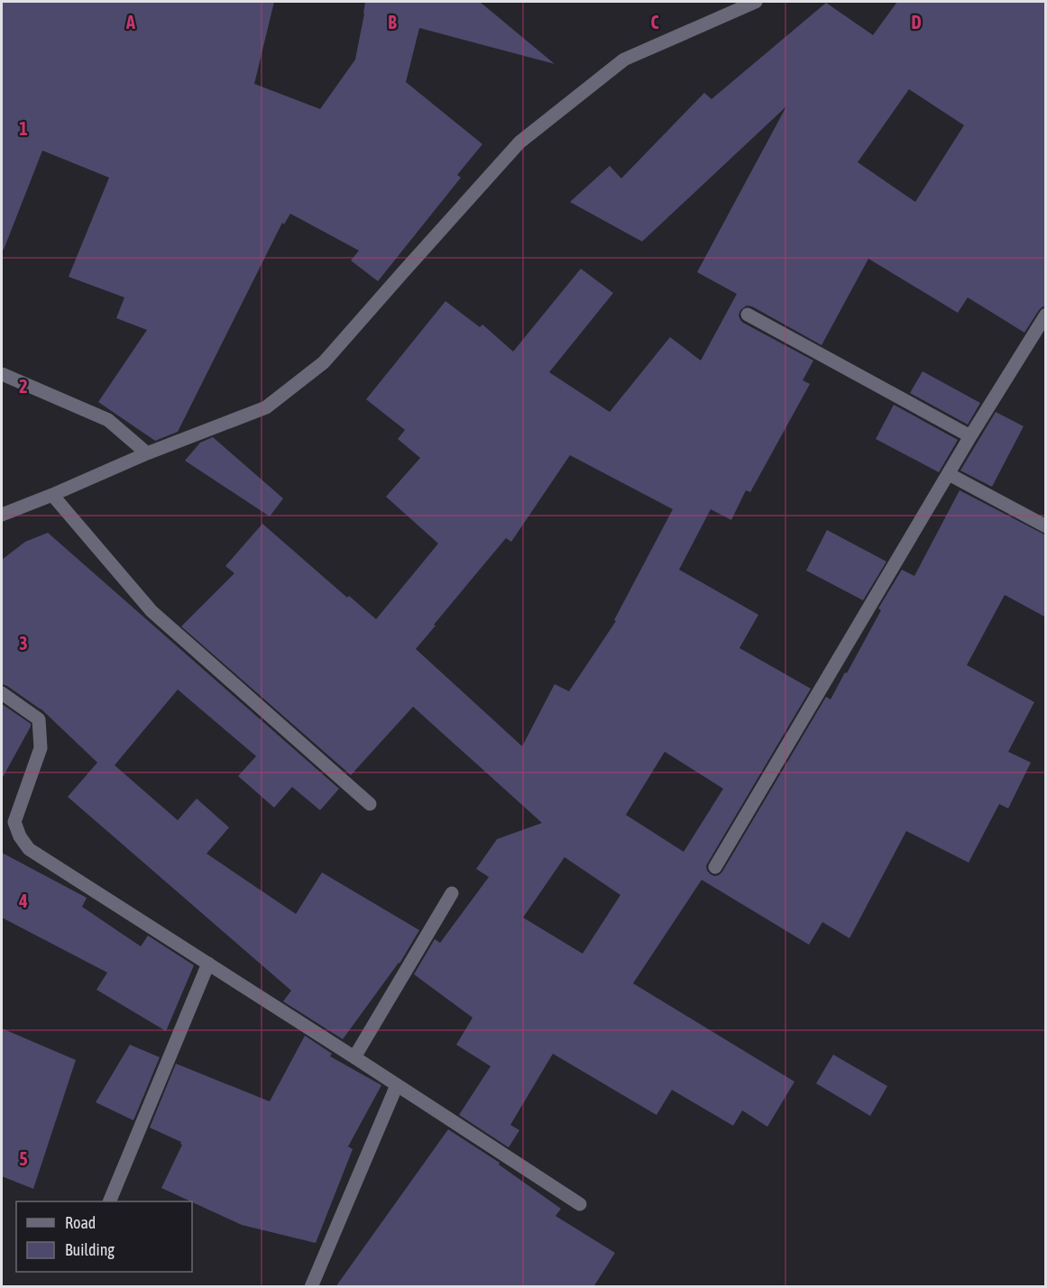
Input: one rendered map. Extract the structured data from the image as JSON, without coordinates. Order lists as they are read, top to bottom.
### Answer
{
  "legend": ["Road", "Building"],
  "grid": {
    "columns": [
      "A",
      "B",
      "C",
      "D"
    ],
    "rows": [
      "1",
      "2",
      "3",
      "4",
      "5"
    ]
  }
}
